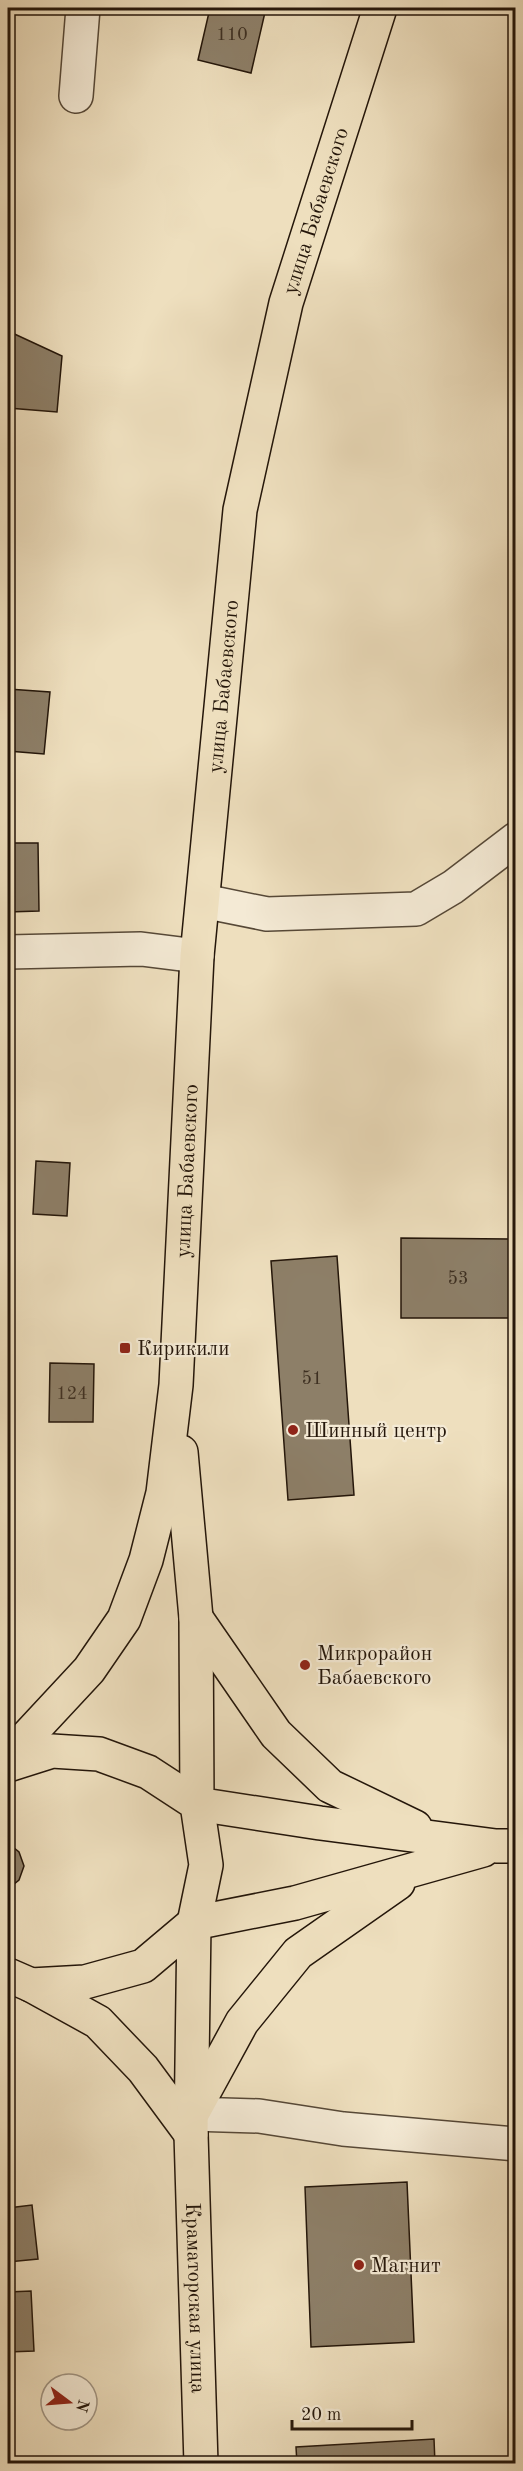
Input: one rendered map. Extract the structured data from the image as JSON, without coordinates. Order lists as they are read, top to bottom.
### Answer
{
  "streets": {
    "main road": ["улица Бабаевского", "Краматорская улица"]
  },
  "crossings": [
    ["улица Бабаевского", "Краматорская улица"]
  ],
  "places": {
    "transit": ["Кирикили"],
    "other": ["Шинный центр", "Микрорайон Бабаевского", "Магнит"]
  },
  "house_numbers": [
    "110",
    "53",
    "51",
    "124"
  ],
  "scale_bar": "20 m",
  "north": "right"
}
